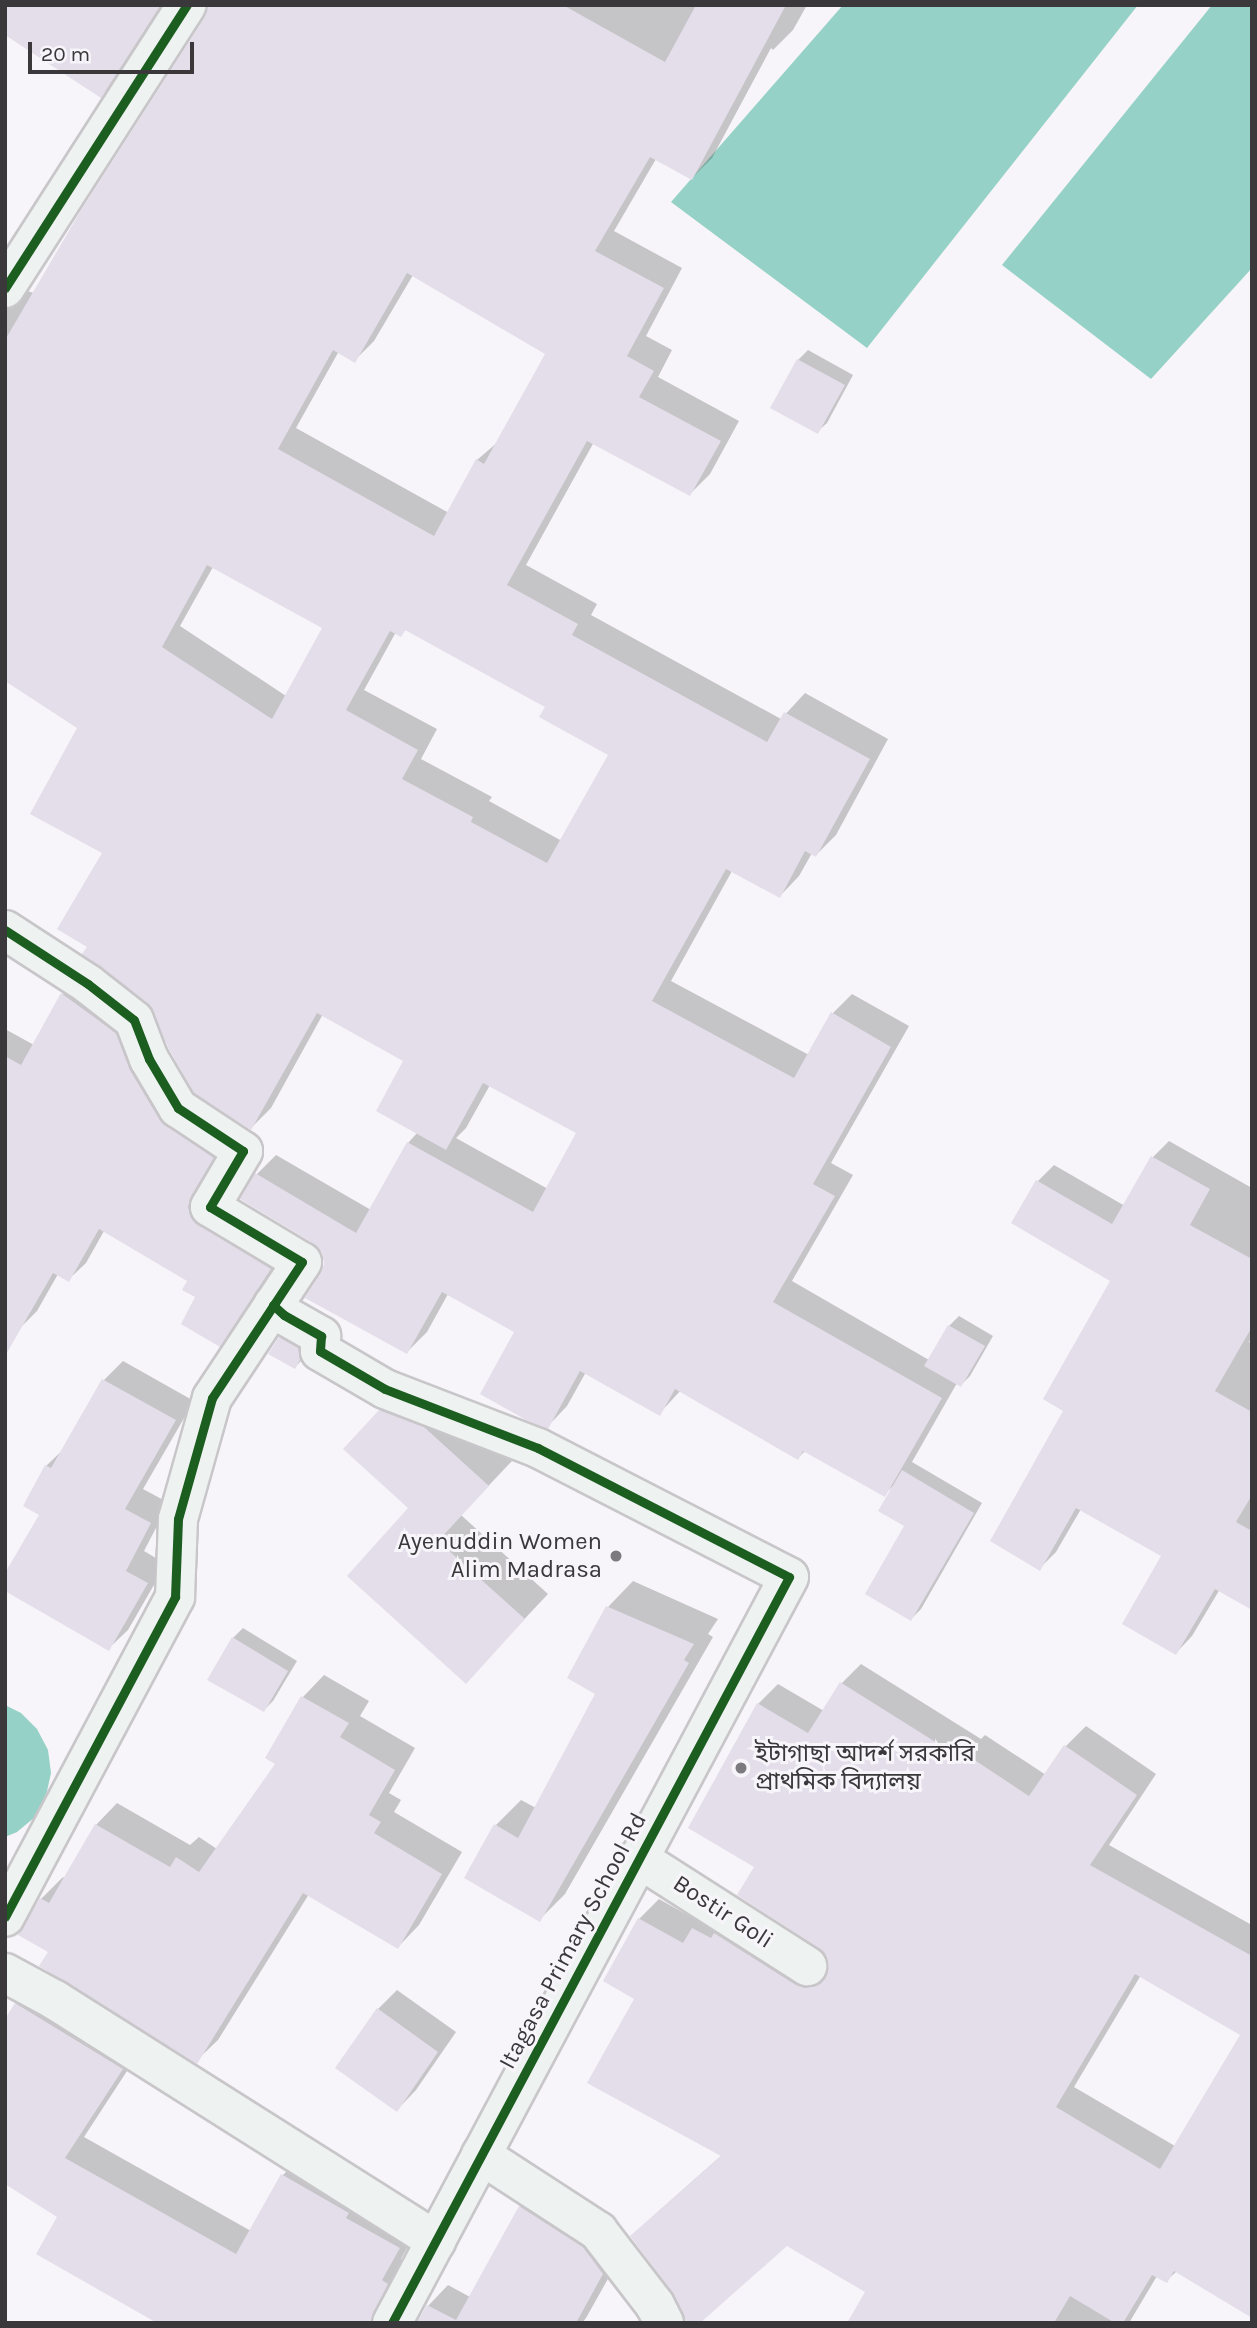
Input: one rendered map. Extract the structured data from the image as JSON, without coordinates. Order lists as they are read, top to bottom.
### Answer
{
  "streets": {
    "street": ["Bostir Goli", "Itagasa Primary School Rd"]
  },
  "crossings": [
    ["Bostir Goli", "Itagasa Primary School Rd"]
  ],
  "places": ["Ayenuddin Women Alim Madrasa", "ইটাগাছা আদর্শ সরকারি প্রাথমিক বিদ্যালয়"],
  "scale_bar": "20 m"
}
